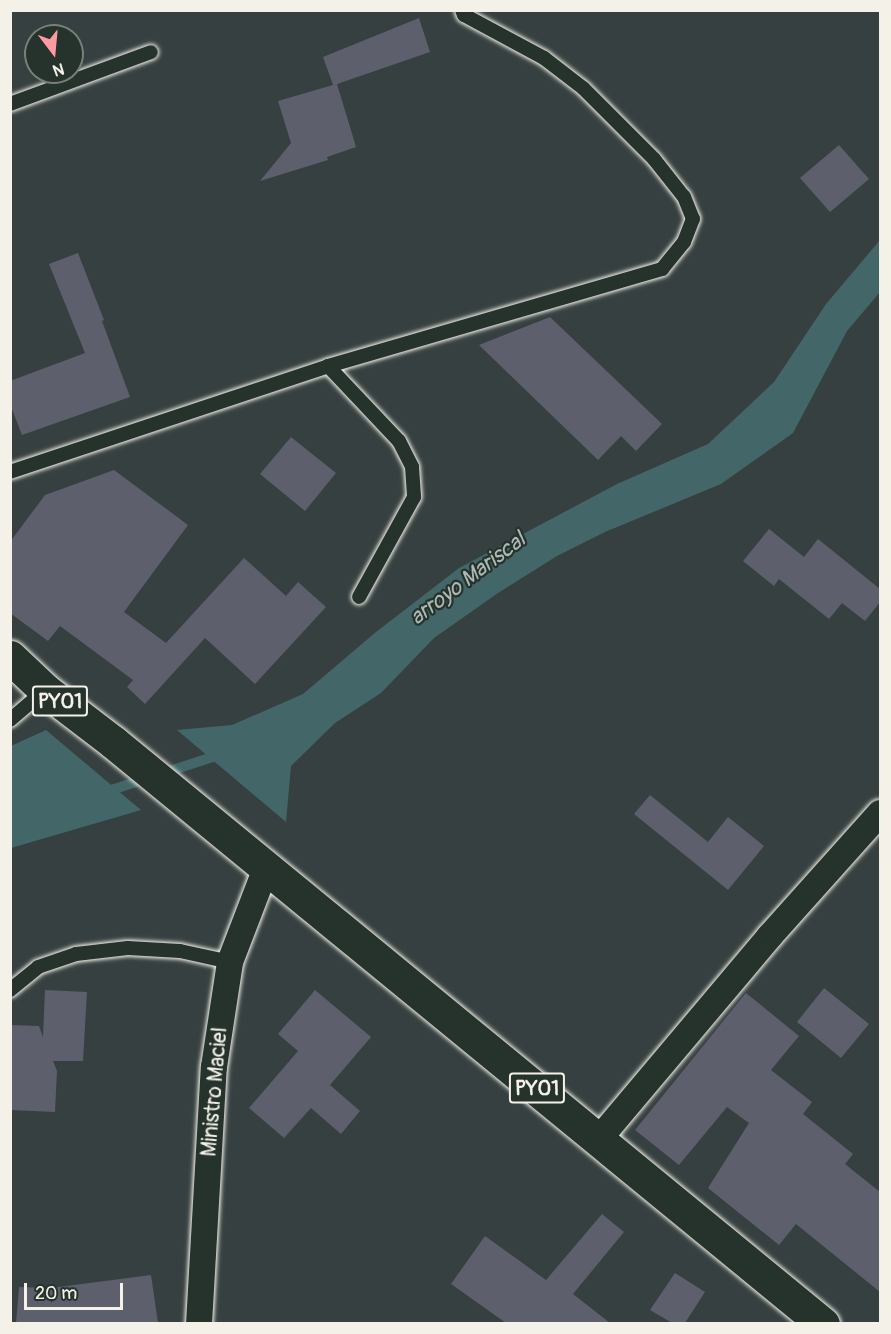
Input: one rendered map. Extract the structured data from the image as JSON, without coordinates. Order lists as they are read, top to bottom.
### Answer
{
  "streets": {
    "highway": ["PY01"],
    "street": ["Ministro Maciel"]
  },
  "crossings": [
    ["PY01", "Ministro Maciel"]
  ],
  "water": ["arroyo Mariscal"],
  "scale_bar": "20 m",
  "north": "bottom"
}
